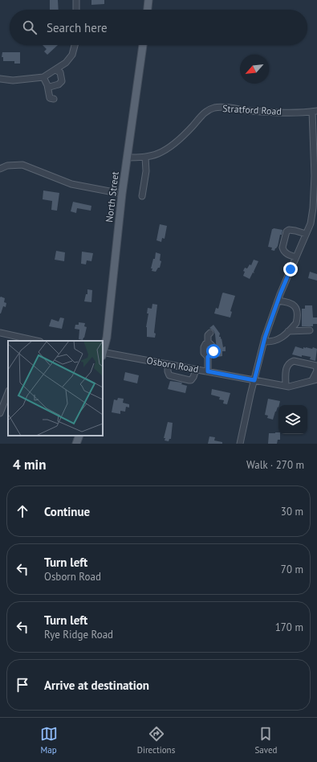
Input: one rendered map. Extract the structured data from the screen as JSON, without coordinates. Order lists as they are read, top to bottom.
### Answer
{
  "streets": {
    "main road": ["North Street"],
    "street": ["Stratford Road", "Osborn Road"]
  },
  "crossings": [
    ["Stratford Road", "North Street"]
  ],
  "north": "bottom left",
  "page": {
    "search": "Search here",
    "heading": ["4 min", "Walk · 270 m"],
    "list": [
      ["Continue", "30 m"],
      ["Turn left", "Osborn Road", "70 m"],
      ["Turn left", "Rye Ridge Road", "170 m"],
      "Arrive at destination"
    ],
    "nav": ["Map", "Directions", "Saved"]
  }
}
